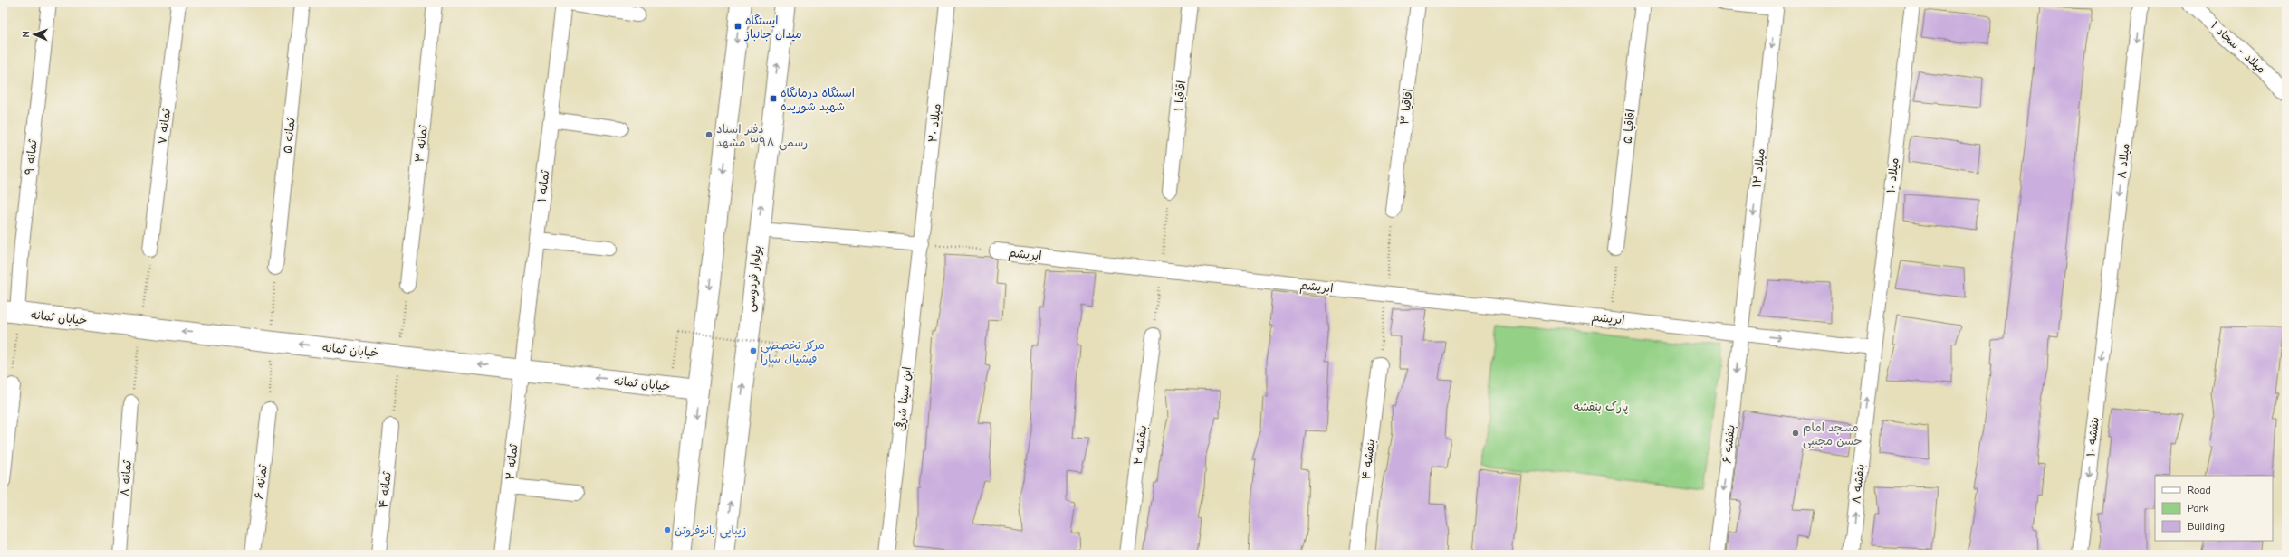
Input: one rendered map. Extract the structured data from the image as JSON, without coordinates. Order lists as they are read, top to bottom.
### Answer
{
  "streets": {
    "main road": ["بولوار فردوسی", "خیابان ثمانه"],
    "street": [
      "میلاد - سجاد ۱",
      "اقاقیا ۱",
      "اقاقیا ۳",
      "میلاد ۲۰",
      "ثمانه ۷",
      "اقاقیا ۵",
      "ثمانه ۵",
      "ثمانه ۳",
      "ثمانه ۹",
      "میلاد ۸",
      "میلاد ۱۲",
      "میلاد ۱۰",
      "ثمانه ۱",
      "ابریشم",
      "ابن سینا شرقی",
      "بنفشه ۱۰",
      "بنفشه ۶",
      "بنفشه ۲",
      "بنفشه ۴",
      "ثمانه ۲",
      "ثمانه ۸",
      "ثمانه ۶",
      "بنفشه ۸",
      "ثمانه ۴"
    ]
  },
  "crossings": [
    ["میلاد ۲۰", "ابریشم"],
    ["میلاد ۲۰", "ابن سینا شرقی"],
    ["ثمانه ۹", "خیابان ثمانه"],
    ["میلاد ۸", "بنفشه ۱۰"],
    ["میلاد ۱۲", "ابریشم"],
    ["میلاد ۱۲", "بنفشه ۶"],
    ["میلاد ۱۰", "ابریشم"],
    ["میلاد ۱۰", "بنفشه ۸"],
    ["ثمانه ۱", "خیابان ثمانه"],
    ["ثمانه ۱", "ثمانه ۲"],
    ["ابریشم", "ابن سینا شرقی"],
    ["ابریشم", "بنفشه ۶"],
    ["ابریشم", "بنفشه ۸"],
    ["خیابان ثمانه", "ثمانه ۲"]
  ],
  "one_way": [
    "میلاد ۸",
    "میلاد ۱۲",
    "خیابان ثمانه",
    "بنفشه ۱۰",
    "بنفشه ۶",
    "بنفشه ۸"
  ],
  "parks": ["پارک بنفشه"],
  "places": {
    "transit": ["ایستگاه میدان جانباز", "ایستگاه درمانگاه شهید شوریده"],
    "other": [
      "دفتر اسناد رسمی ۳۹۸ مشهد",
      "مرکز تخصصی فیشیال سارا",
      "مسجد امام حسن مجتبی",
      "زیبایی بانوفروتن"
    ]
  },
  "legend": ["Road", "Park", "Building"],
  "north": "left"
}
